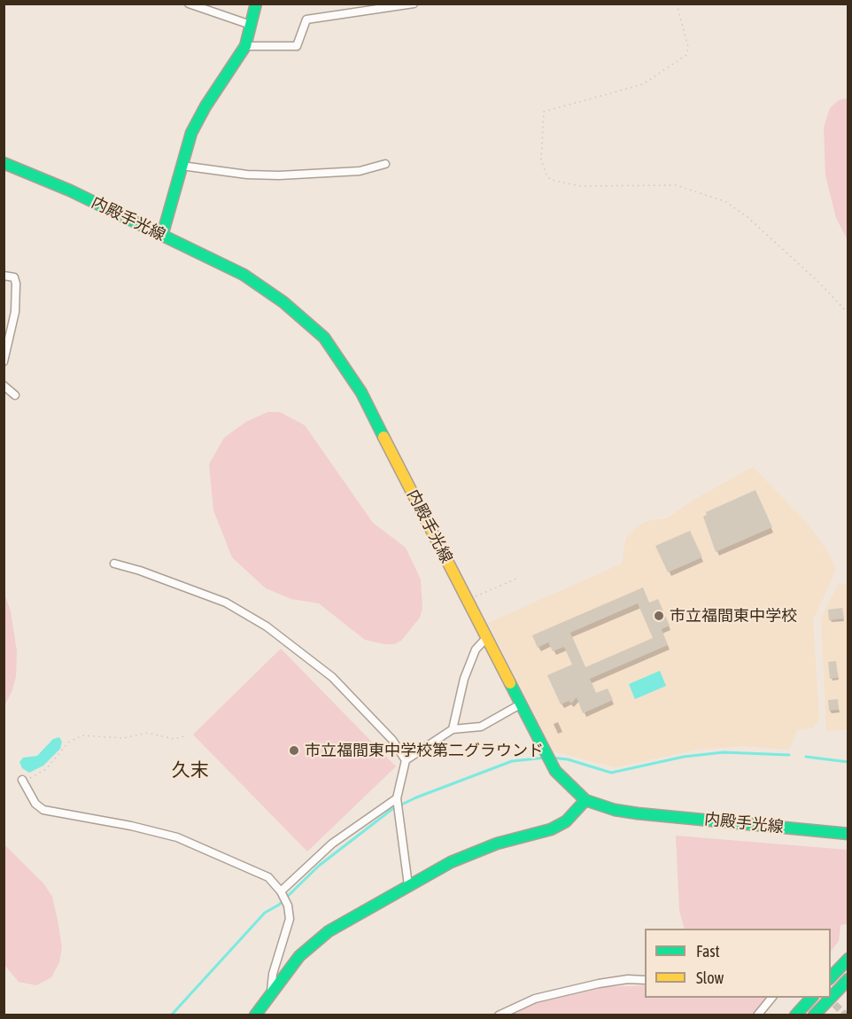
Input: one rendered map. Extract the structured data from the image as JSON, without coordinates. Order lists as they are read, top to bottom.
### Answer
{
  "streets": {
    "main road": ["内殿手光線"]
  },
  "districts": ["久末"],
  "places": ["市立福間東中学校", "市立福間東中学校第二グラウンド"],
  "legend": ["Fast", "Slow"]
}
